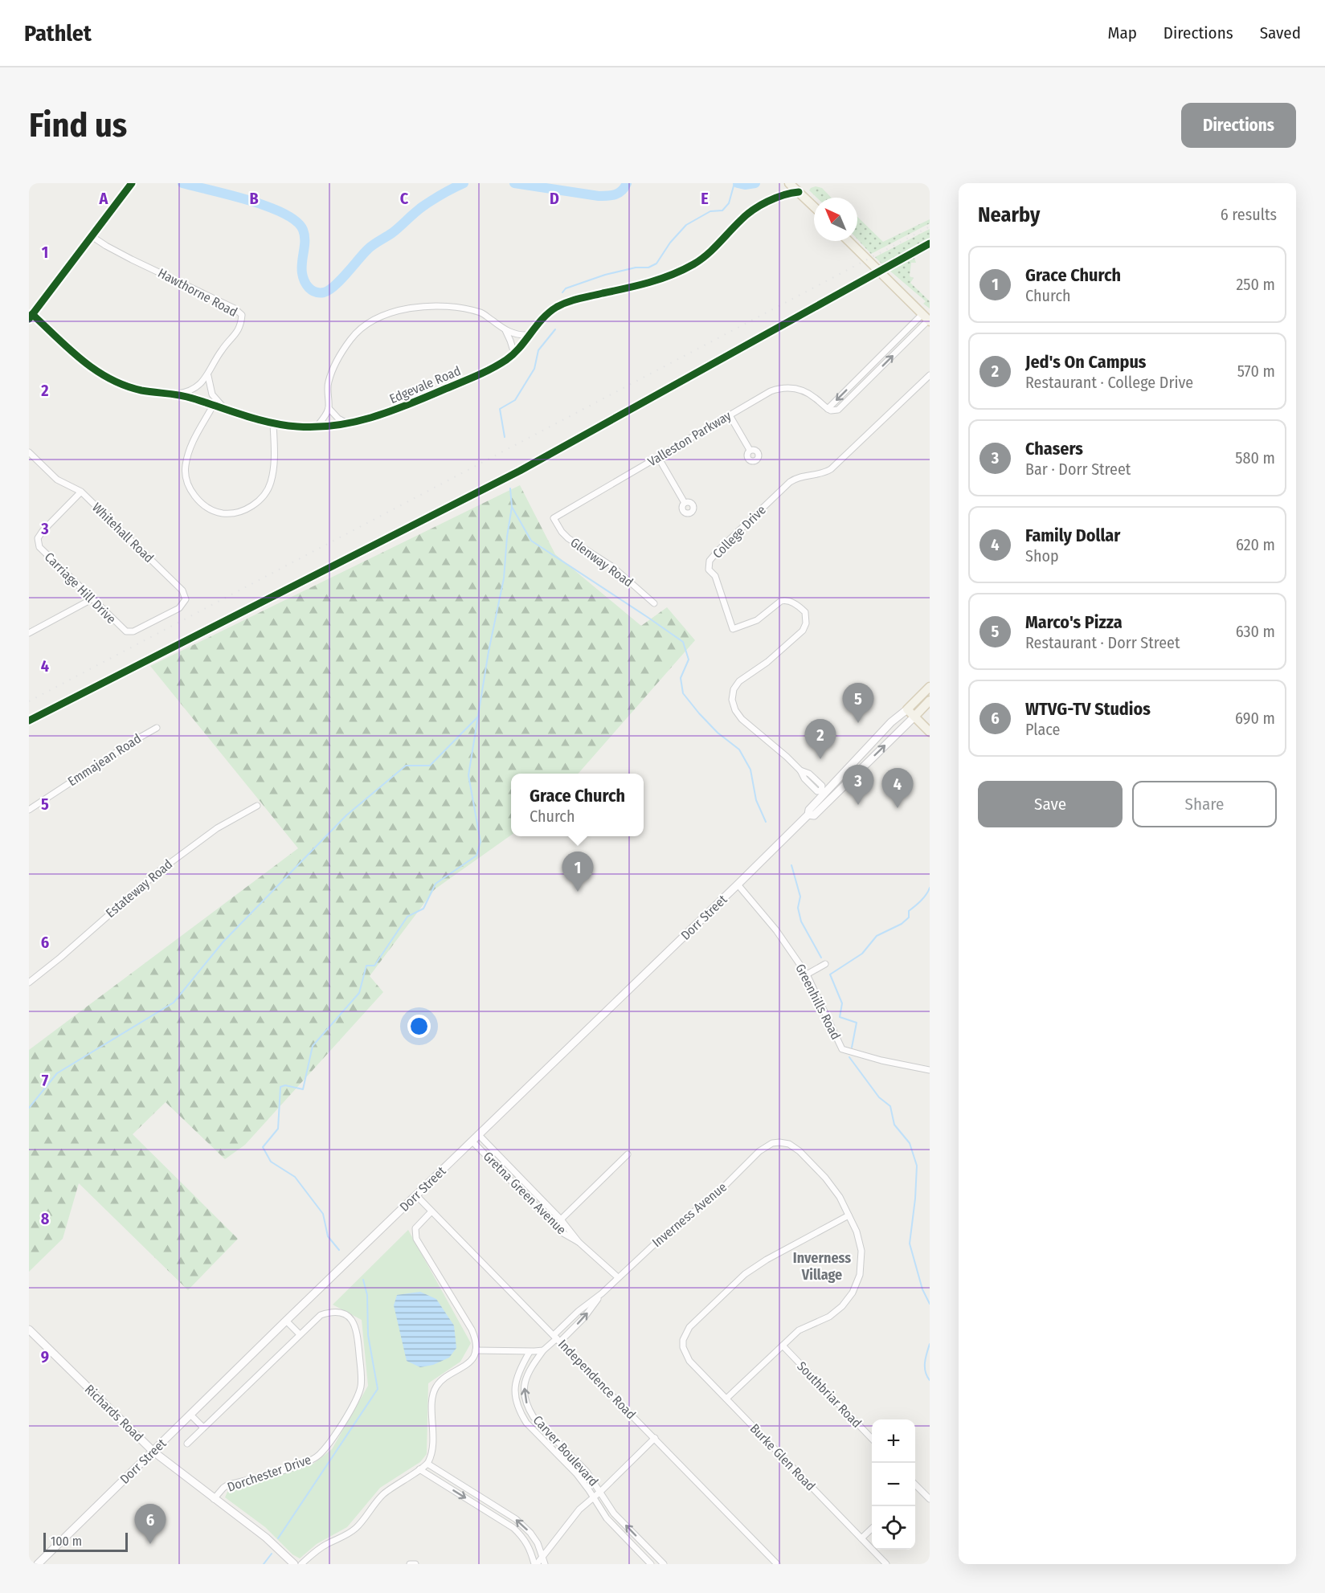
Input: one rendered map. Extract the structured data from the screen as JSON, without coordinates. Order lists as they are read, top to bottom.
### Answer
{
  "streets": {
    "main road": ["Dorr Street", "Richards Road"],
    "street": [
      "Hawthorne Road",
      "Edgevale Road",
      "Valleston Parkway",
      "College Drive",
      "Whitehall Road",
      "Glenway Road",
      "Carriage Hill Drive",
      "Emmajean Road",
      "Estateway Road",
      "Greenhills Road",
      "Gretna Green Avenue",
      "Inverness Avenue",
      "Independence Road",
      "Southbriar Road",
      "Carver Boulevard",
      "Burke Glen Road",
      "Dorchester Drive"
    ]
  },
  "crossings": [
    ["Hawthorne Road", "Edgevale Road"],
    ["Valleston Parkway", "Glenway Road"],
    ["College Drive", "Dorr Street"],
    ["Whitehall Road", "Carriage Hill Drive"],
    ["Dorr Street", "Greenhills Road"],
    ["Dorr Street", "Gretna Green Avenue"],
    ["Dorr Street", "Independence Road"],
    ["Dorr Street", "Richards Road"],
    ["Gretna Green Avenue", "Inverness Avenue"],
    ["Inverness Avenue", "Independence Road"],
    ["Inverness Avenue", "Carver Boulevard"],
    ["Inverness Avenue", "Burke Glen Road"],
    ["Richards Road", "Dorchester Drive"]
  ],
  "districts": ["Inverness Village"],
  "scale_bar": "100 m",
  "north": "top left",
  "page": {
    "header": "Pathlet",
    "nav": ["Map", "Directions", "Saved"],
    "buttons": [
      "Directions",
      ["Save", "Share"]
    ],
    "title": "Find us",
    "heading": ["Nearby", "6 results"],
    "list": [
      {
        "mark": "1",
        "name": "Grace Church",
        "note": "Church",
        "value": "250 m"
      },
      {
        "mark": "2",
        "name": "Jed's On Campus",
        "note": "Restaurant · College Drive",
        "value": "570 m"
      },
      {
        "mark": "3",
        "name": "Chasers",
        "note": "Bar · Dorr Street",
        "value": "580 m"
      },
      {
        "mark": "4",
        "name": "Family Dollar",
        "note": "Shop",
        "value": "620 m"
      },
      {
        "mark": "5",
        "name": "Marco's Pizza",
        "note": "Restaurant · Dorr Street",
        "value": "630 m"
      },
      {
        "mark": "6",
        "name": "WTVG-TV Studios",
        "note": "Place",
        "value": "690 m"
      }
    ],
    "pins": [
      "5",
      "2",
      "3",
      "4",
      "1",
      "6"
    ],
    "popup": ["Grace Church", "Church"],
    "map_buttons": ["+", "−"],
    "scale": "100 m"
  },
  "grid": {
    "columns": [
      "A",
      "B",
      "C",
      "D",
      "E"
    ],
    "rows": [
      "1",
      "2",
      "3",
      "4",
      "5",
      "6",
      "7",
      "8",
      "9"
    ]
  }
}
